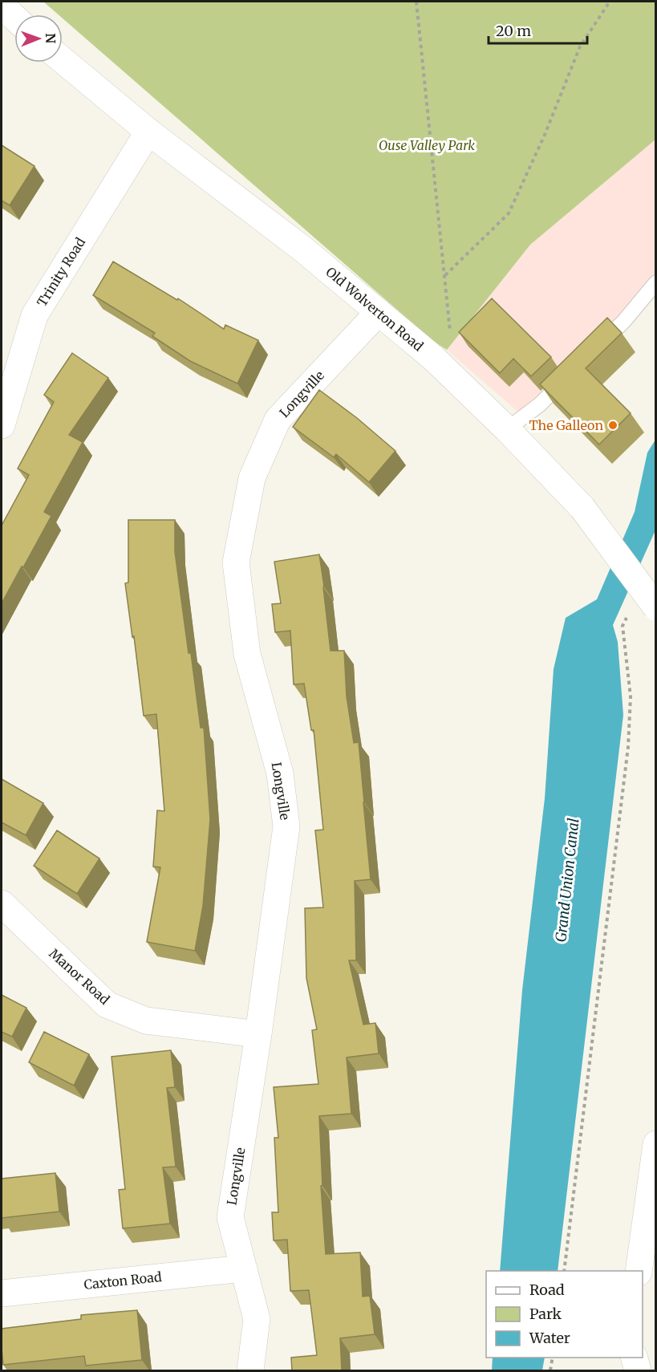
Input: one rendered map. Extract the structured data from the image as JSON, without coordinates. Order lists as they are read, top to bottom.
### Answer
{
  "streets": {
    "street": [
      "Trinity Road",
      "Old Wolverton Road",
      "Longville",
      "Manor Road",
      "Caxton Road"
    ]
  },
  "crossings": [
    ["Trinity Road", "Old Wolverton Road"],
    ["Old Wolverton Road", "Longville"],
    ["Longville", "Manor Road"],
    ["Longville", "Caxton Road"]
  ],
  "water": ["Grand Union Canal"],
  "parks": ["Ouse Valley Park"],
  "places": ["The Galleon"],
  "legend": ["Road", "Park", "Water"],
  "scale_bar": "20 m",
  "north": "right"
}
